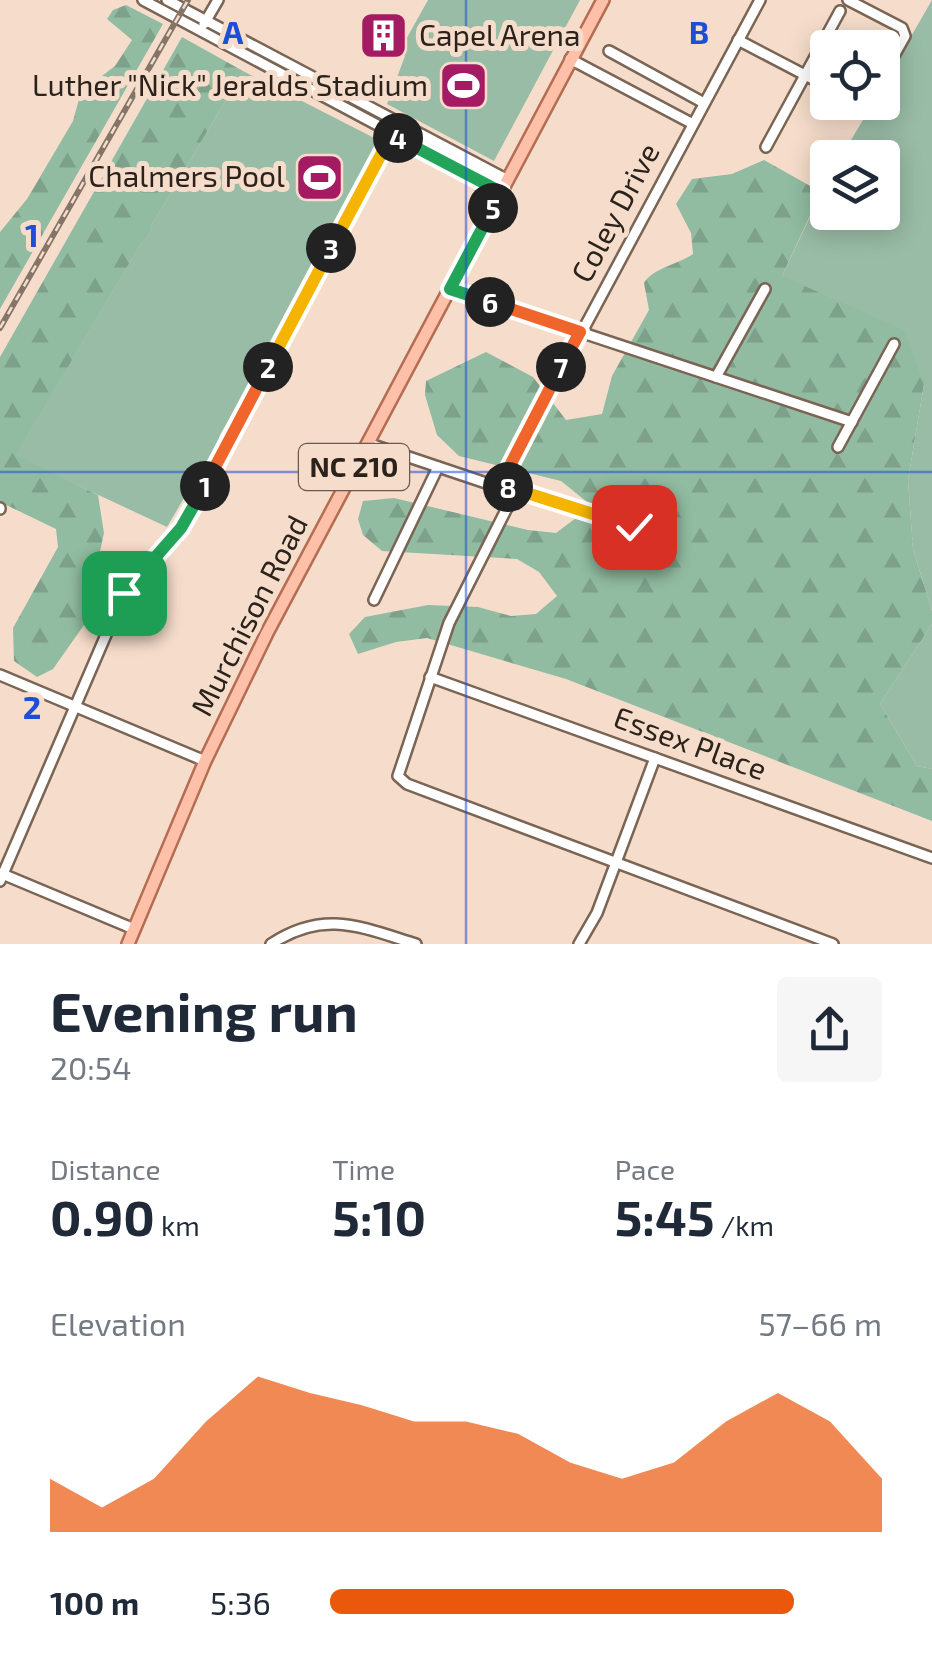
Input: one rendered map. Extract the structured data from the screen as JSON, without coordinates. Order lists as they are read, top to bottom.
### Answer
{
  "streets": {
    "main road": ["NC 210", "Murchison Road"],
    "street": ["Coley Drive", "Essex Place"]
  },
  "crossings": [
    ["Coley Drive", "Essex Place"]
  ],
  "places": {
    "building": ["Capel Arena"],
    "sports": ["Luther \"Nick\" Jeralds Stadium", "Chalmers Pool"]
  },
  "page": {
    "pins": [
      "4",
      "5",
      "3",
      "6",
      "2",
      "7",
      "1",
      "8"
    ],
    "heading": ["Evening run", "20:54"],
    "stats": [
      ["Distance", "0.90 km"],
      ["Time", "5:10"],
      ["Pace", "5:45 /km"]
    ],
    "chart": ["Elevation", "57–66 m"],
    "list": [
      {
        "name": "100 m",
        "note": "5:36"
      }
    ]
  },
  "grid": {
    "columns": ["A", "B"],
    "rows": ["1", "2"]
  }
}
